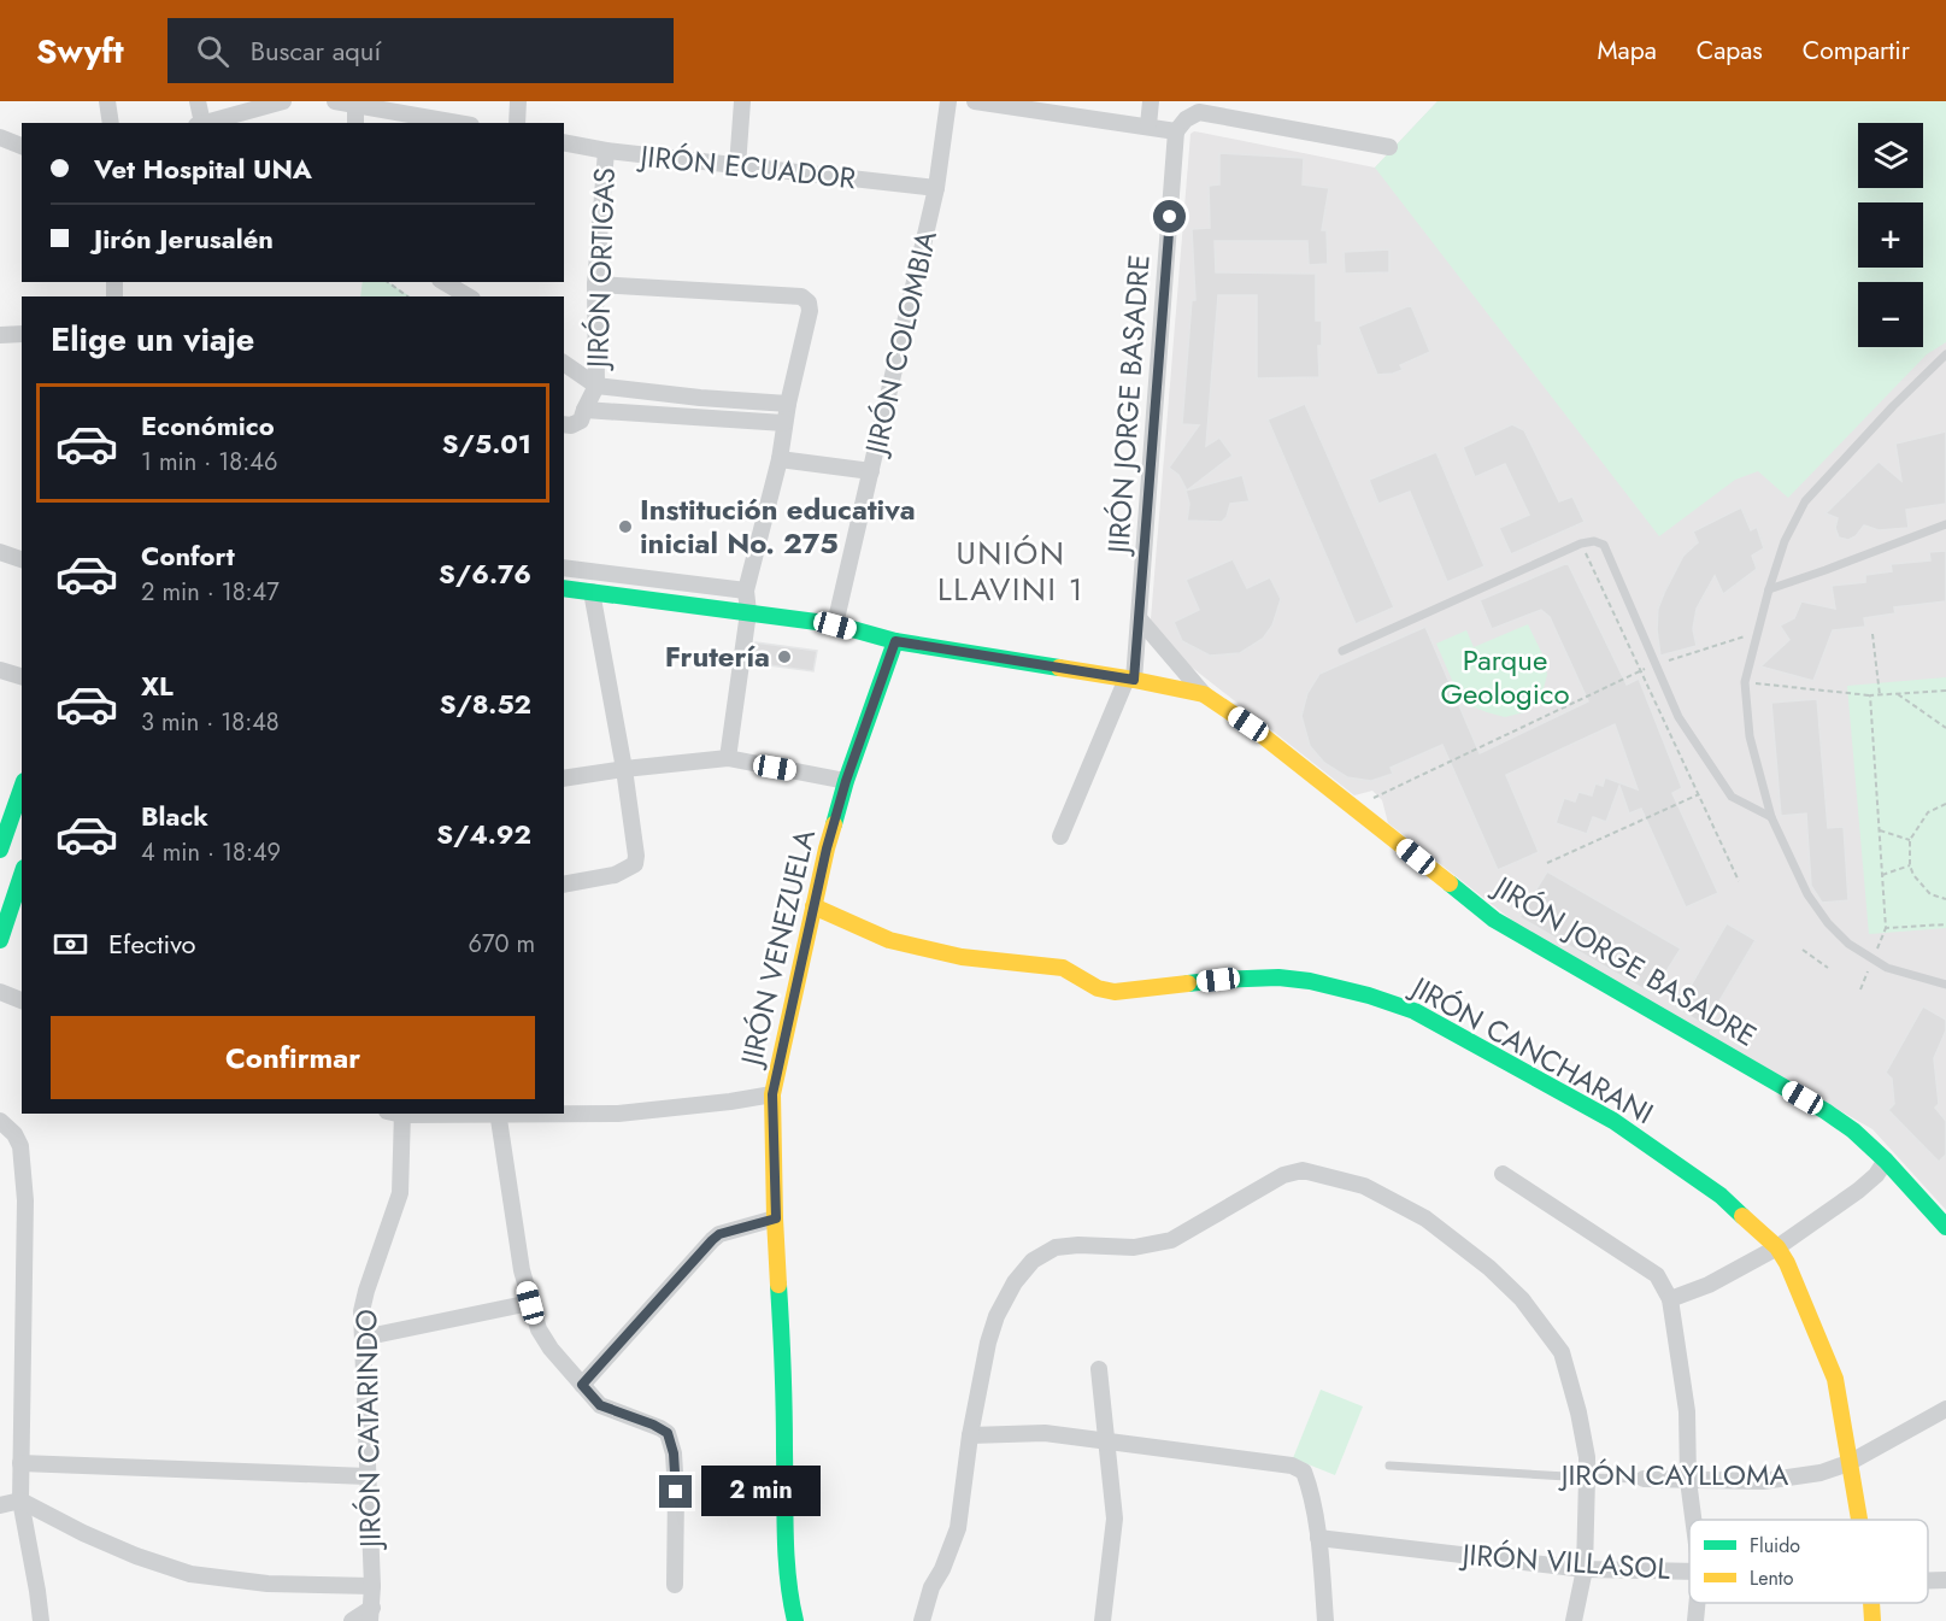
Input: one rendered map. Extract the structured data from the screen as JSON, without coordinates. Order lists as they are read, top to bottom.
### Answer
{
  "streets": {
    "street": [
      "JIRÓN ECUADOR",
      "JIRÓN ORTIGAS",
      "JIRÓN COLOMBIA",
      "JIRÓN JORGE BASADRE",
      "JIRÓN VENEZUELA",
      "JIRÓN CANCHARANI",
      "JIRÓN CATARINDO",
      "JIRÓN CAYLLOMA",
      "JIRÓN VILLASOL"
    ]
  },
  "crossings": [
    ["JIRÓN ECUADOR", "JIRÓN ORTIGAS"],
    ["JIRÓN ECUADOR", "JIRÓN COLOMBIA"],
    ["JIRÓN VENEZUELA", "JIRÓN CANCHARANI"],
    ["JIRÓN CANCHARANI", "JIRÓN CAYLLOMA"]
  ],
  "districts": ["UNIÓN LLAVINI 1"],
  "parks": ["Parque Geologico"],
  "places": ["Institución educativa inicial No. 275", "Frutería"],
  "legend": ["Fluido", "Lento"],
  "page": {
    "header": "Swyft",
    "search": "Buscar aquí",
    "nav": ["Mapa", "Capas", "Compartir"],
    "map_buttons": ["+", "−"],
    "banner": ["Vet Hospital UNA", "Jirón Jerusalén"],
    "heading": "Elige un viaje",
    "list": [
      {
        "name": "Económico",
        "note": "1 min · 18:46",
        "value": "S/5.01"
      },
      {
        "name": "Confort",
        "note": "2 min · 18:47",
        "value": "S/6.76"
      },
      {
        "name": "XL",
        "note": "3 min · 18:48",
        "value": "S/8.52"
      },
      {
        "name": "Black",
        "note": "4 min · 18:49",
        "value": "S/4.92"
      }
    ],
    "pay": ["Efectivo", "670 m"],
    "buttons": "Confirmar",
    "bubble": "2 min"
  }
}
